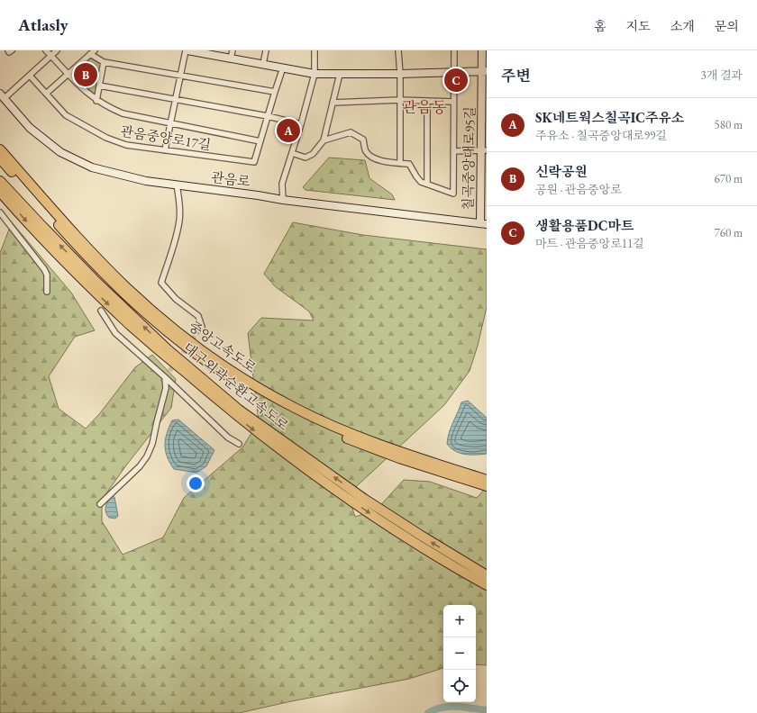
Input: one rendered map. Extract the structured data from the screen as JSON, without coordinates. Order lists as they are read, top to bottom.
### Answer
{
  "streets": {
    "highway": ["중앙고속도로", "대구외곽순환고속도로"],
    "main road": ["칠곡중앙대로95길", "관음로"],
    "street": ["관음중앙로17길"]
  },
  "crossings": [
    ["칠곡중앙대로95길", "관음로"]
  ],
  "districts": ["관음동"],
  "page": {
    "header": "Atlasly",
    "nav": [
      "홈",
      "지도",
      "소개",
      "문의"
    ],
    "heading": ["주변", "3개 결과"],
    "pins": ["B", "C", "A"],
    "list": [
      {
        "mark": "A",
        "name": "SK네트웍스칠곡IC주유소",
        "note": "주유소 · 칠곡중앙대로99길",
        "value": "580 m"
      },
      {
        "mark": "B",
        "name": "신락공원",
        "note": "공원 · 관음중앙로",
        "value": "670 m"
      },
      {
        "mark": "C",
        "name": "생활용품DC마트",
        "note": "마트 · 관음중앙로11길",
        "value": "760 m"
      }
    ],
    "map_buttons": ["+", "−"]
  }
}
